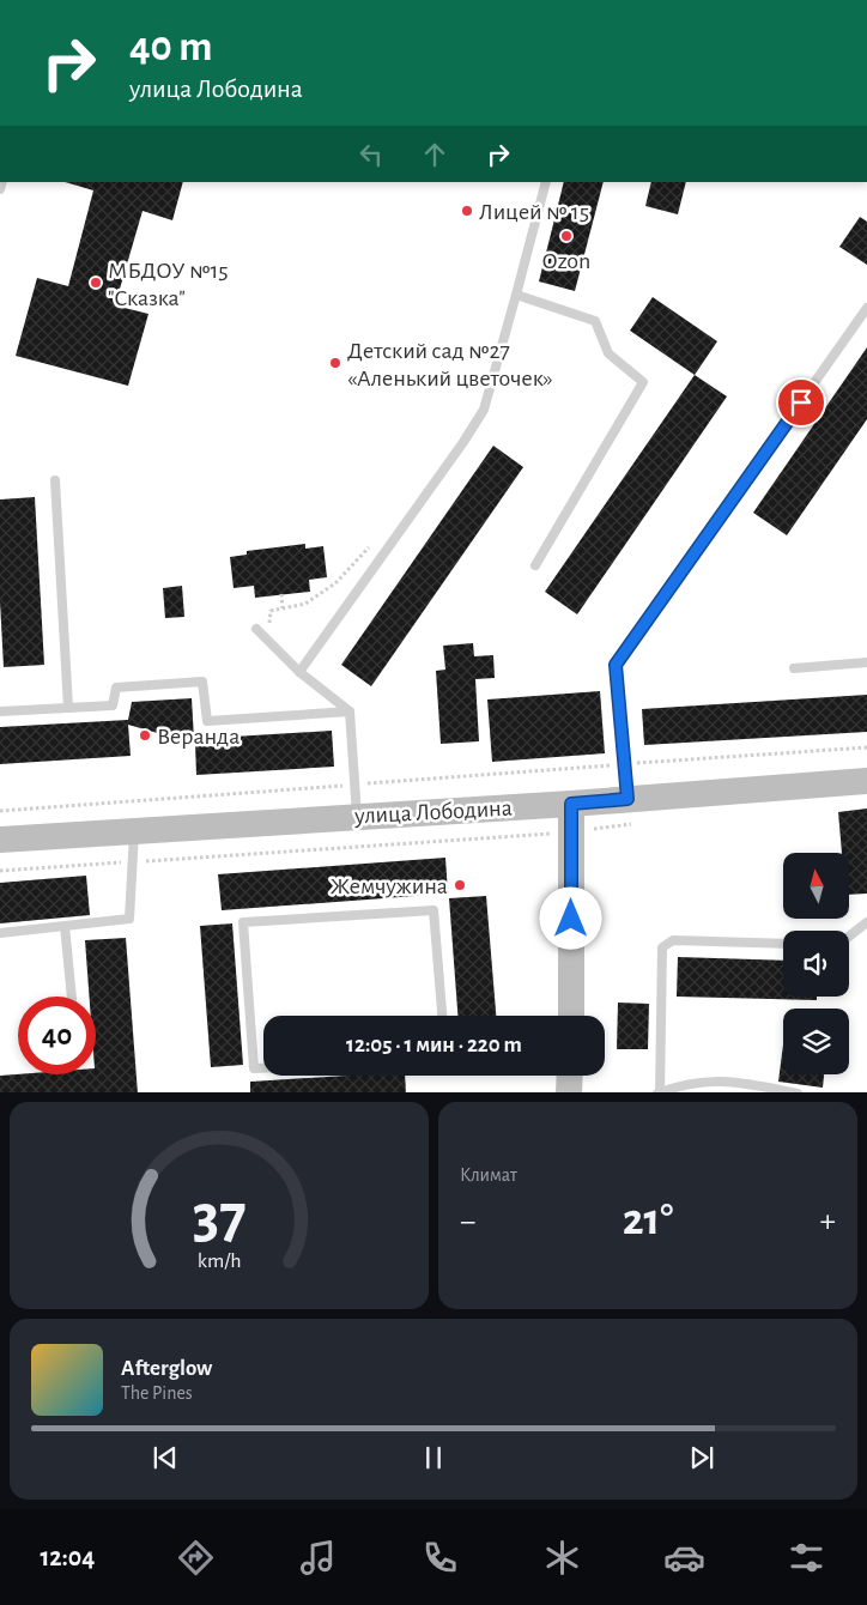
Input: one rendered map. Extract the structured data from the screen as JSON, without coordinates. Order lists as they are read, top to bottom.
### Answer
{
  "streets": {
    "street": ["улица Лободина"]
  },
  "places": [
    "Лицей № 15",
    "Ozon",
    "МБДОУ №15 \"Сказка\"",
    "Детский сад №27 «Аленький цветочек»",
    "Веранда",
    "Жемчужина"
  ],
  "north": "top",
  "page": {
    "turn": ["40 m", "улица Лободина"],
    "limit": "40",
    "trip": "12:05 · 1 мин · 220 m",
    "tile": "Климат",
    "heat": ["−", "21°", "+"],
    "song": ["Afterglow", "The Pines"],
    "tabs": "12:04",
    "gauge": ["37", "km/h"]
  }
}
